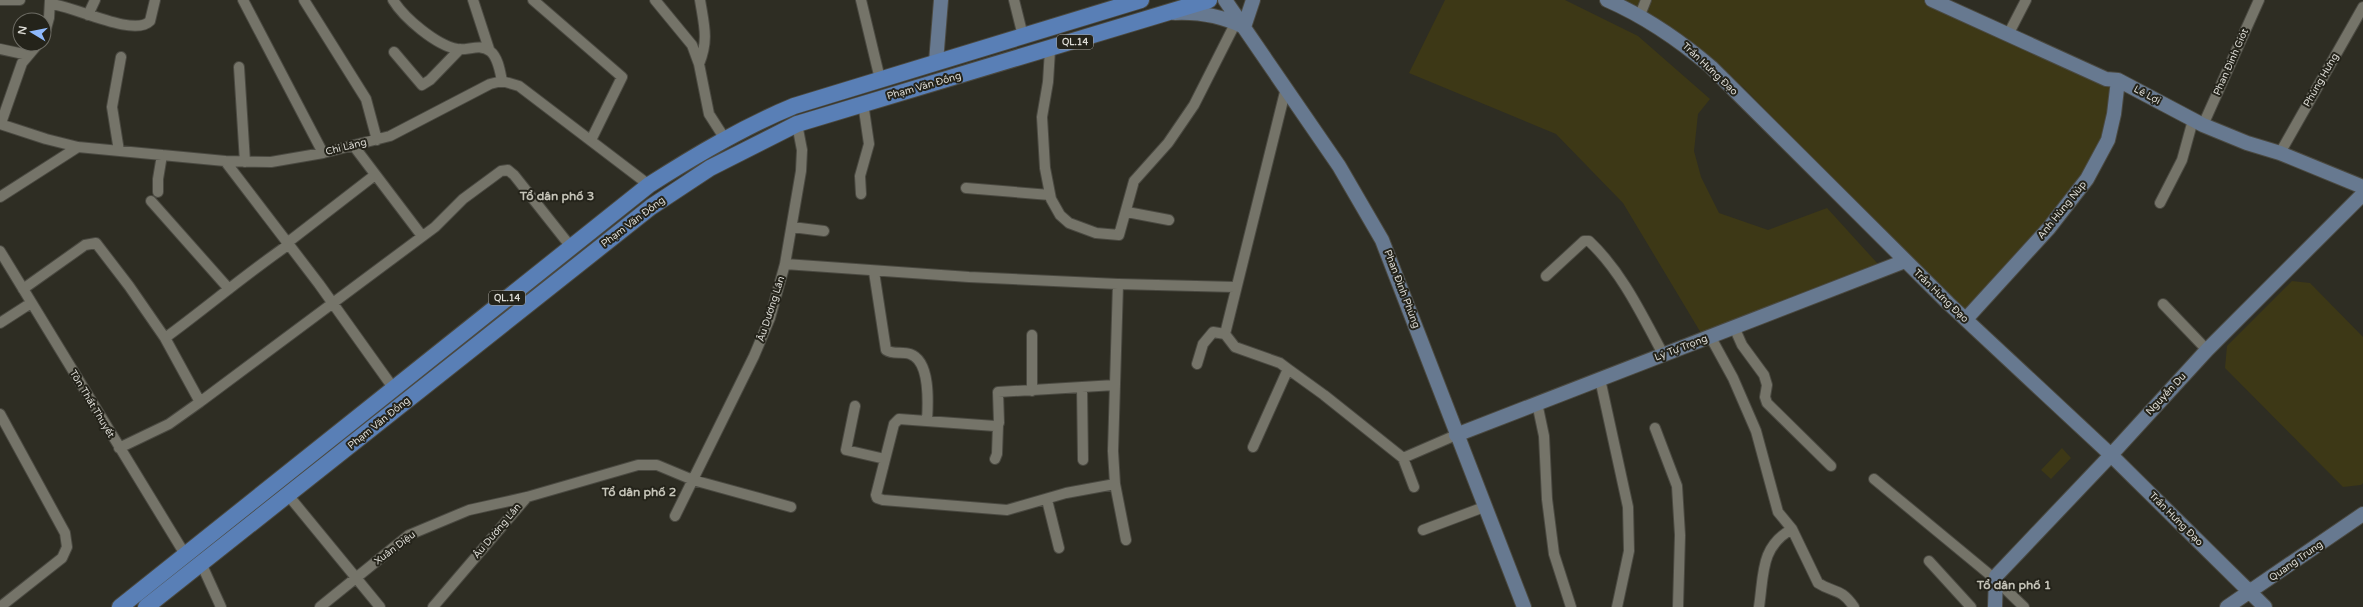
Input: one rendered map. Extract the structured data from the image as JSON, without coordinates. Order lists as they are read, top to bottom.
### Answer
{
  "streets": {
    "main road": ["QL.14", "Phạm Văn Đồng"],
    "street": [
      "Phan Đình Giót",
      "Trần Hưng Đạo",
      "Phùng Hưng",
      "Lê Lợi",
      "Chi Lăng",
      "Anh Hùng Núp",
      "Phan Đình Phùng",
      "Âu Dương Lân",
      "Lý Tự Trọng",
      "Nguyễn Du",
      "Tôn Thất Thuyết",
      "Xuân Diệu",
      "Quang Trung"
    ]
  },
  "crossings": [
    ["Phan Đình Giót", "Lê Lợi"],
    ["Trần Hưng Đạo", "Anh Hùng Núp"],
    ["Trần Hưng Đạo", "Lý Tự Trọng"],
    ["Trần Hưng Đạo", "Nguyễn Du"],
    ["Trần Hưng Đạo", "Quang Trung"],
    ["Phùng Hưng", "Lê Lợi"],
    ["Phạm Văn Đồng", "Âu Dương Lân"],
    ["Phạm Văn Đồng", "Tôn Thất Thuyết"],
    ["Lê Lợi", "Anh Hùng Núp"],
    ["Phan Đình Phùng", "Lý Tự Trọng"],
    ["Âu Dương Lân", "Xuân Diệu"]
  ],
  "districts": ["Tổ dân phố 3", "Tổ dân phố 2", "Tổ dân phố 1"],
  "north": "left"
}
